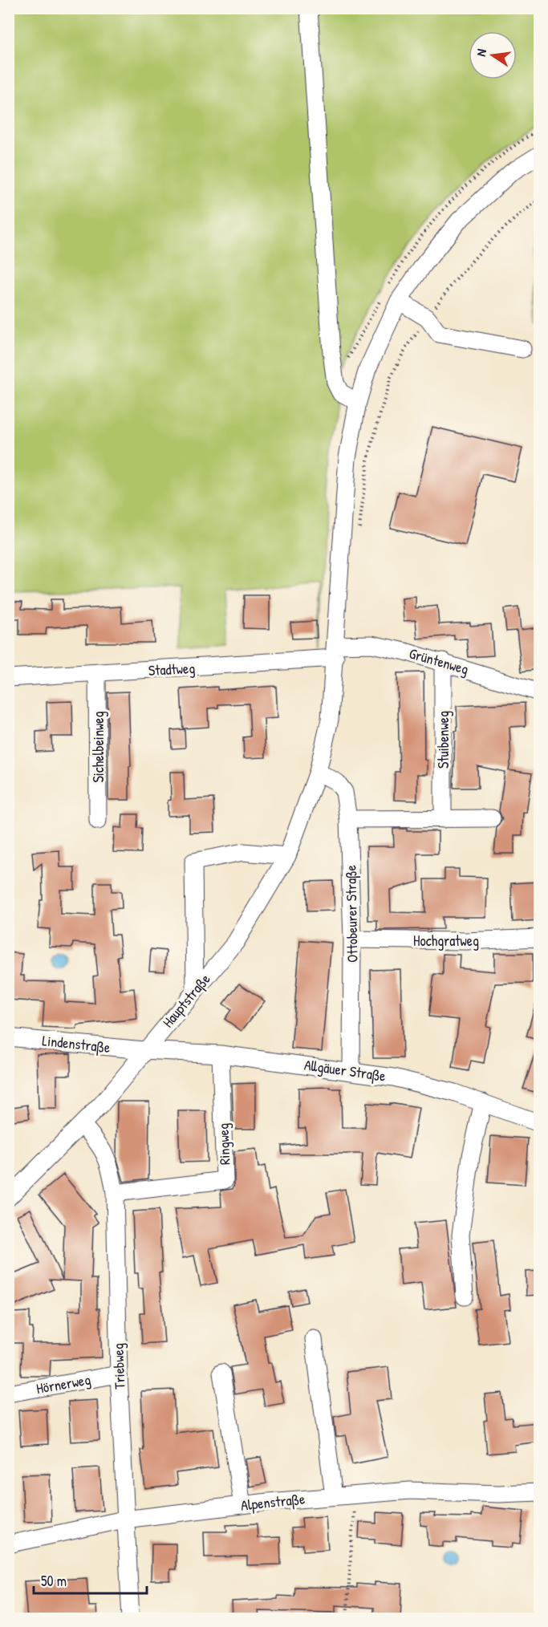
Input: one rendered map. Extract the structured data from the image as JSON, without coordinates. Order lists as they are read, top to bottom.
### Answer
{
  "streets": {
    "street": [
      "Grüntenweg",
      "Stadtweg",
      "Stuibenweg",
      "Sichelbeinweg",
      "Ottobeurer Straße",
      "Hochgratweg",
      "Hauptstraße",
      "Lindenstraße",
      "Allgäuer Straße",
      "Ringweg",
      "Triebweg",
      "Hörnerweg",
      "Alpenstraße"
    ]
  },
  "crossings": [
    ["Grüntenweg", "Stadtweg"],
    ["Grüntenweg", "Stuibenweg"],
    ["Grüntenweg", "Hauptstraße"],
    ["Stadtweg", "Sichelbeinweg"],
    ["Stadtweg", "Hauptstraße"],
    ["Ottobeurer Straße", "Hochgratweg"],
    ["Ottobeurer Straße", "Hauptstraße"],
    ["Ottobeurer Straße", "Allgäuer Straße"],
    ["Hauptstraße", "Lindenstraße"],
    ["Hauptstraße", "Allgäuer Straße"],
    ["Hauptstraße", "Triebweg"],
    ["Lindenstraße", "Allgäuer Straße"],
    ["Allgäuer Straße", "Ringweg"],
    ["Ringweg", "Triebweg"],
    ["Triebweg", "Hörnerweg"],
    ["Triebweg", "Alpenstraße"]
  ],
  "scale_bar": "50 m",
  "north": "left"
}
